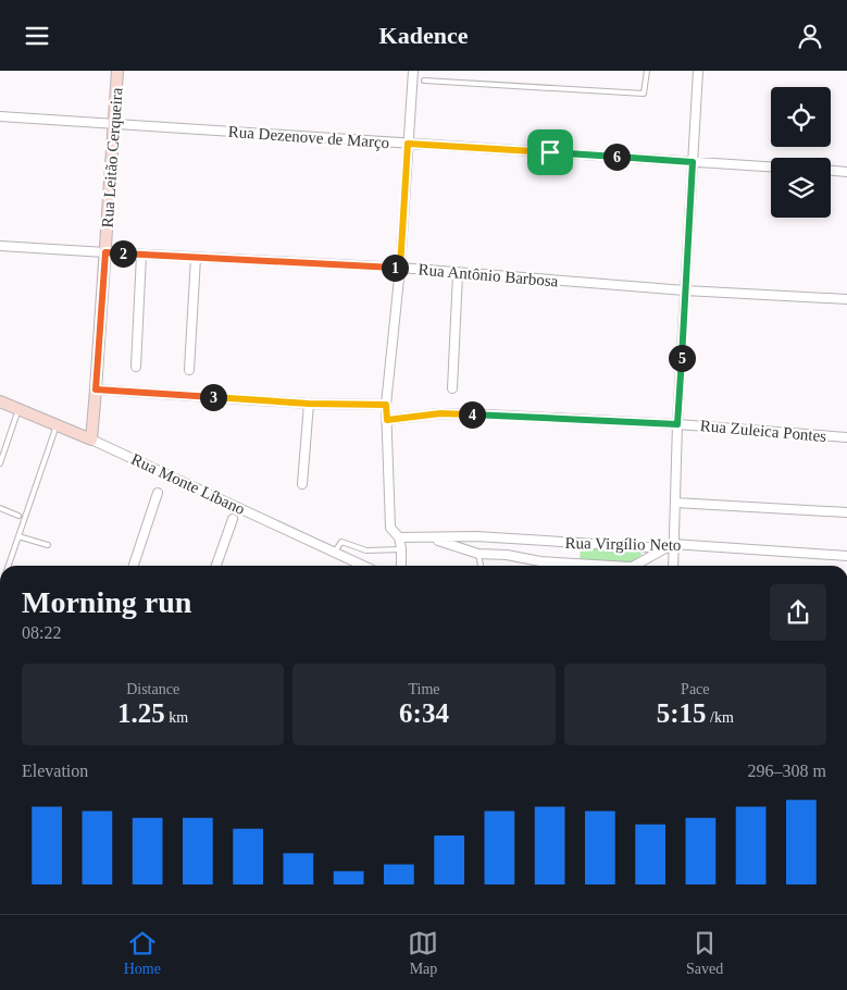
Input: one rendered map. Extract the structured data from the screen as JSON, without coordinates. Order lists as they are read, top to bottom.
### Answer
{
  "streets": {
    "street": [
      "Rua Dezenove de Março",
      "Rua Leitão Cerqueira",
      "Rua Antônio Barbosa",
      "Rua Zuleica Pontes",
      "Rua Monte Líbano",
      "Rua Virgílio Neto"
    ]
  },
  "crossings": [
    ["Rua Dezenove de Março", "Rua Leitão Cerqueira"],
    ["Rua Leitão Cerqueira", "Rua Antônio Barbosa"],
    ["Rua Leitão Cerqueira", "Rua Monte Líbano"]
  ],
  "page": {
    "header": "Kadence",
    "pins": [
      "6",
      "2",
      "1",
      "5",
      "3",
      "4"
    ],
    "heading": ["Morning run", "08:22"],
    "stats": [
      ["Distance", "1.25 km"],
      ["Time", "6:34"],
      ["Pace", "5:15 /km"]
    ],
    "chart": ["Elevation", "296–308 m"],
    "tabs": ["Home", "Map", "Saved"]
  }
}
